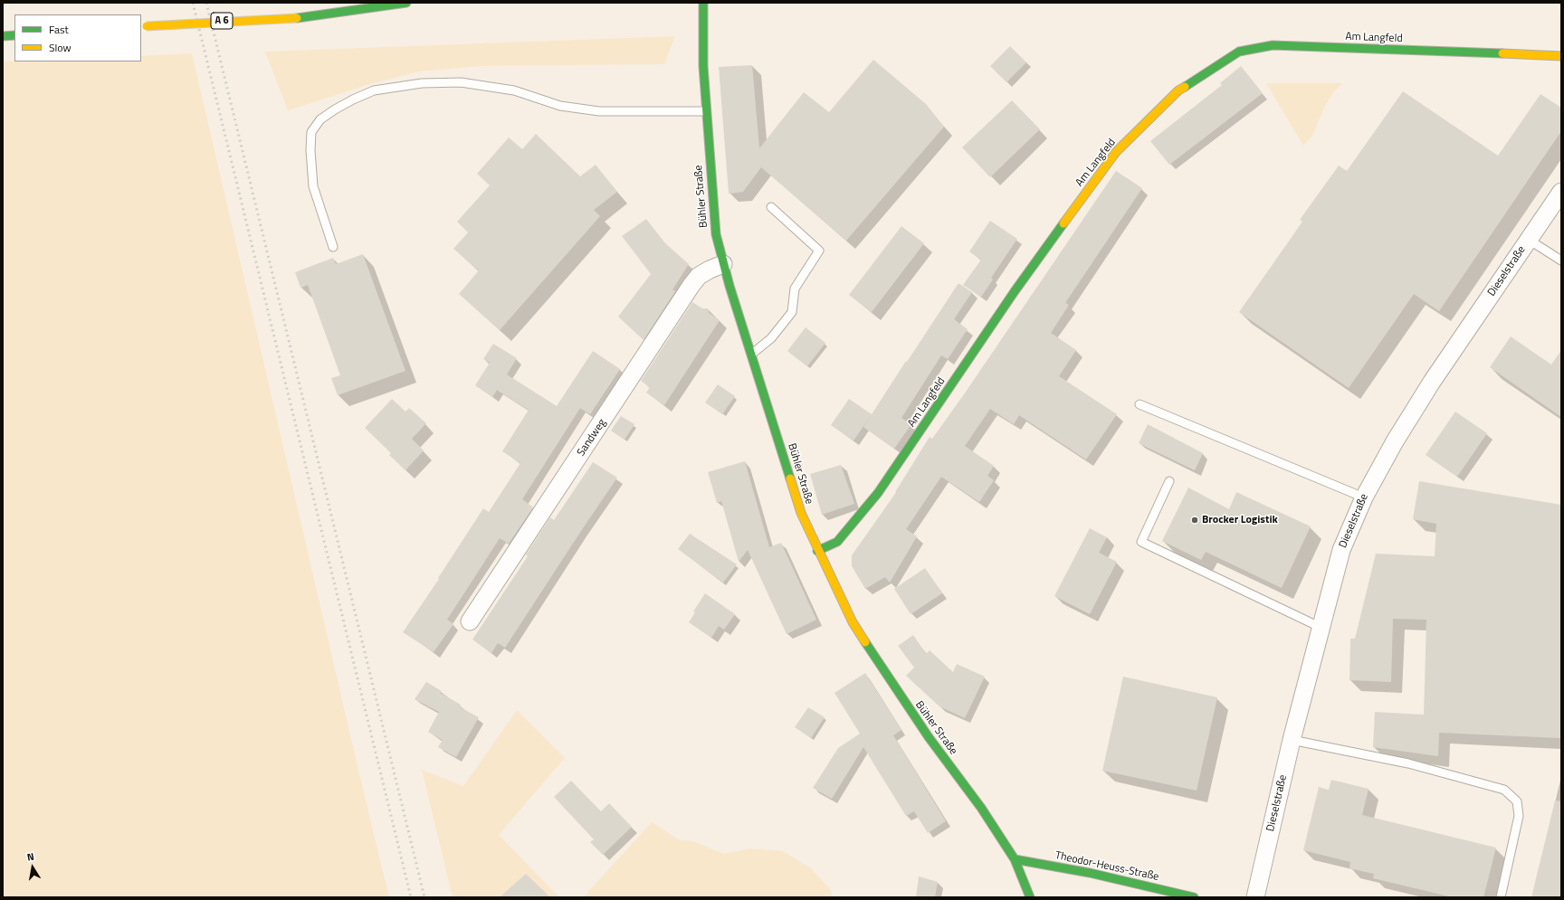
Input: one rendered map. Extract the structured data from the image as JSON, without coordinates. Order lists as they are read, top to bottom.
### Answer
{
  "streets": {
    "main road": [
      "A 6",
      "Am Langfeld",
      "Bühler Straße",
      "Theodor-Heuss-Straße"
    ],
    "street": ["Dieselstraße", "Sandweg"]
  },
  "crossings": [
    ["Am Langfeld", "Bühler Straße"],
    ["Bühler Straße", "Sandweg"],
    ["Bühler Straße", "Theodor-Heuss-Straße"]
  ],
  "places": ["Brocker Logistik"],
  "legend": ["Fast", "Slow"],
  "north": "top"
}
